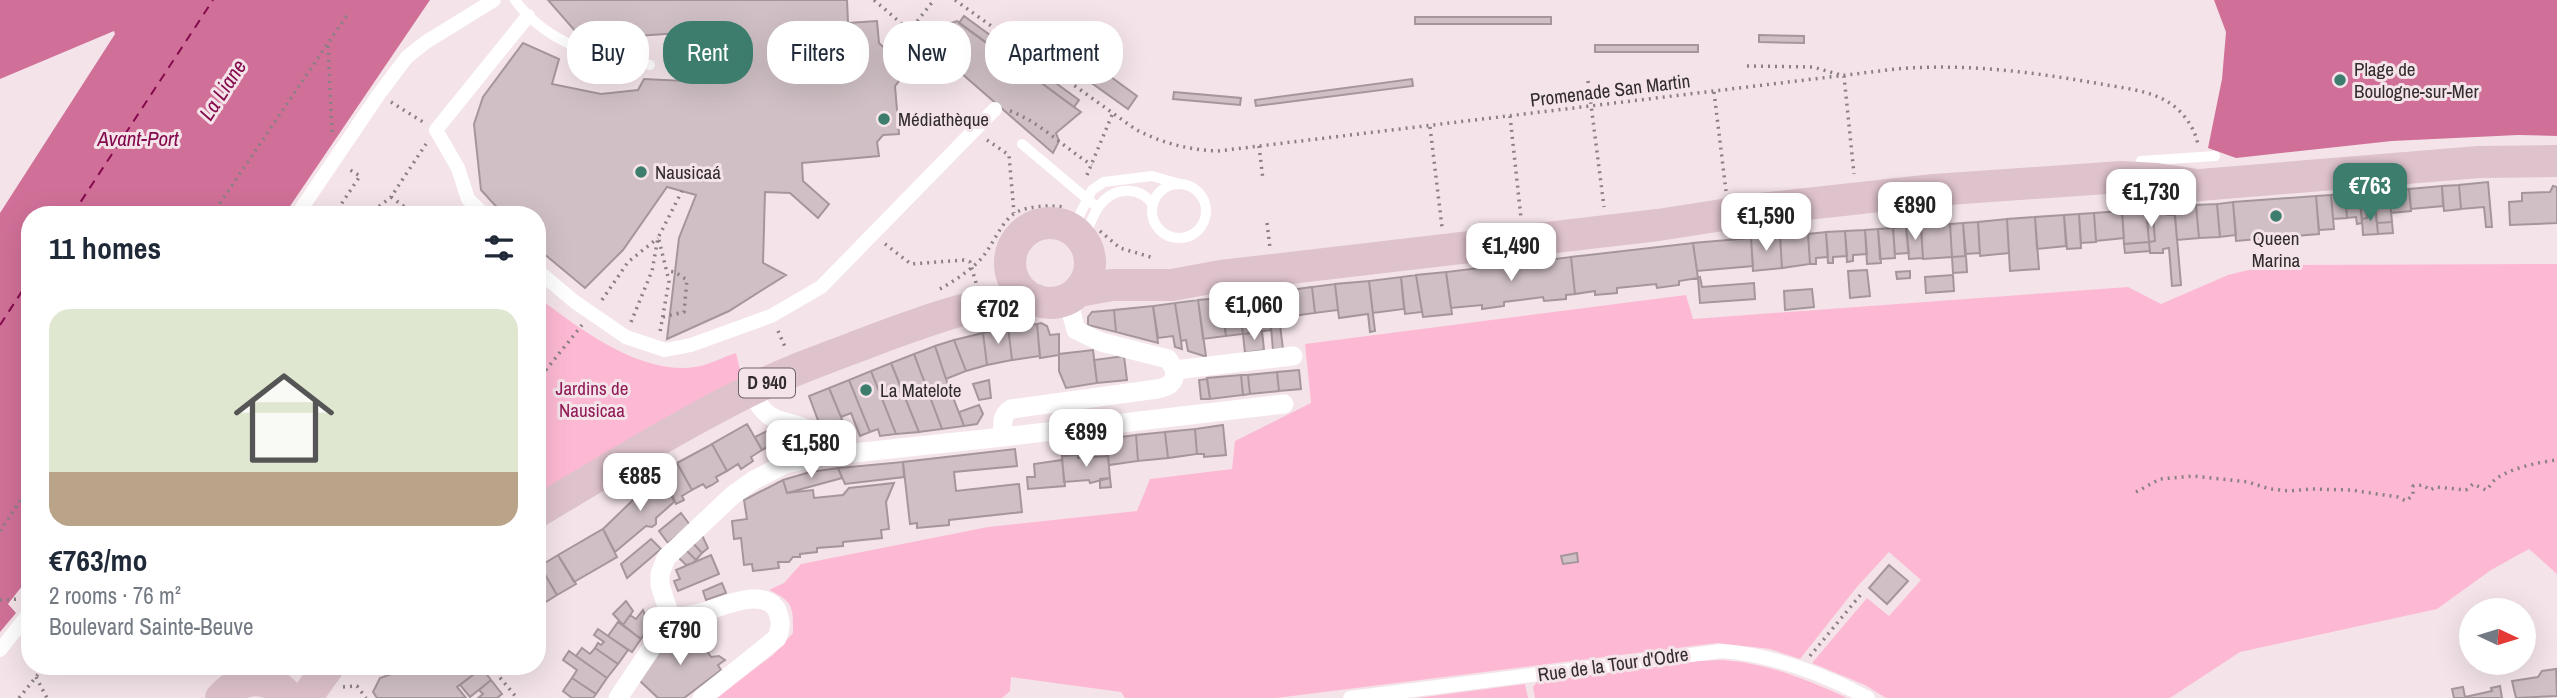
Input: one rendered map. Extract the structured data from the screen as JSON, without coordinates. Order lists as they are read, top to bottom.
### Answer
{
  "streets": {
    "main road": ["D 940"],
    "street": ["Rue de la Tour d'Odre"],
    "path": ["Promenade San Martin"]
  },
  "water": ["La Liane", "Avant-Port"],
  "parks": ["Jardins de Nausicaa"],
  "places": [
    "Plage de Boulogne-sur-Mer",
    "Médiathèque",
    "Nausicaá",
    "Queen Marina",
    "La Matelote"
  ],
  "north": "right",
  "page": {
    "chip": [
      "Buy",
      "Rent",
      "Filters",
      "New",
      "Apartment"
    ],
    "price": [
      "€763",
      "€1,730",
      "€890",
      "€1,590",
      "€1,490",
      "€1,060",
      "€702",
      "€899",
      "€1,580",
      "€885",
      "€790"
    ],
    "heading": "11 homes",
    "list": [
      {
        "name": "€763/mo",
        "note": "2 rooms · 76 m² · Boulevard Sainte-Beuve"
      }
    ]
  }
}
